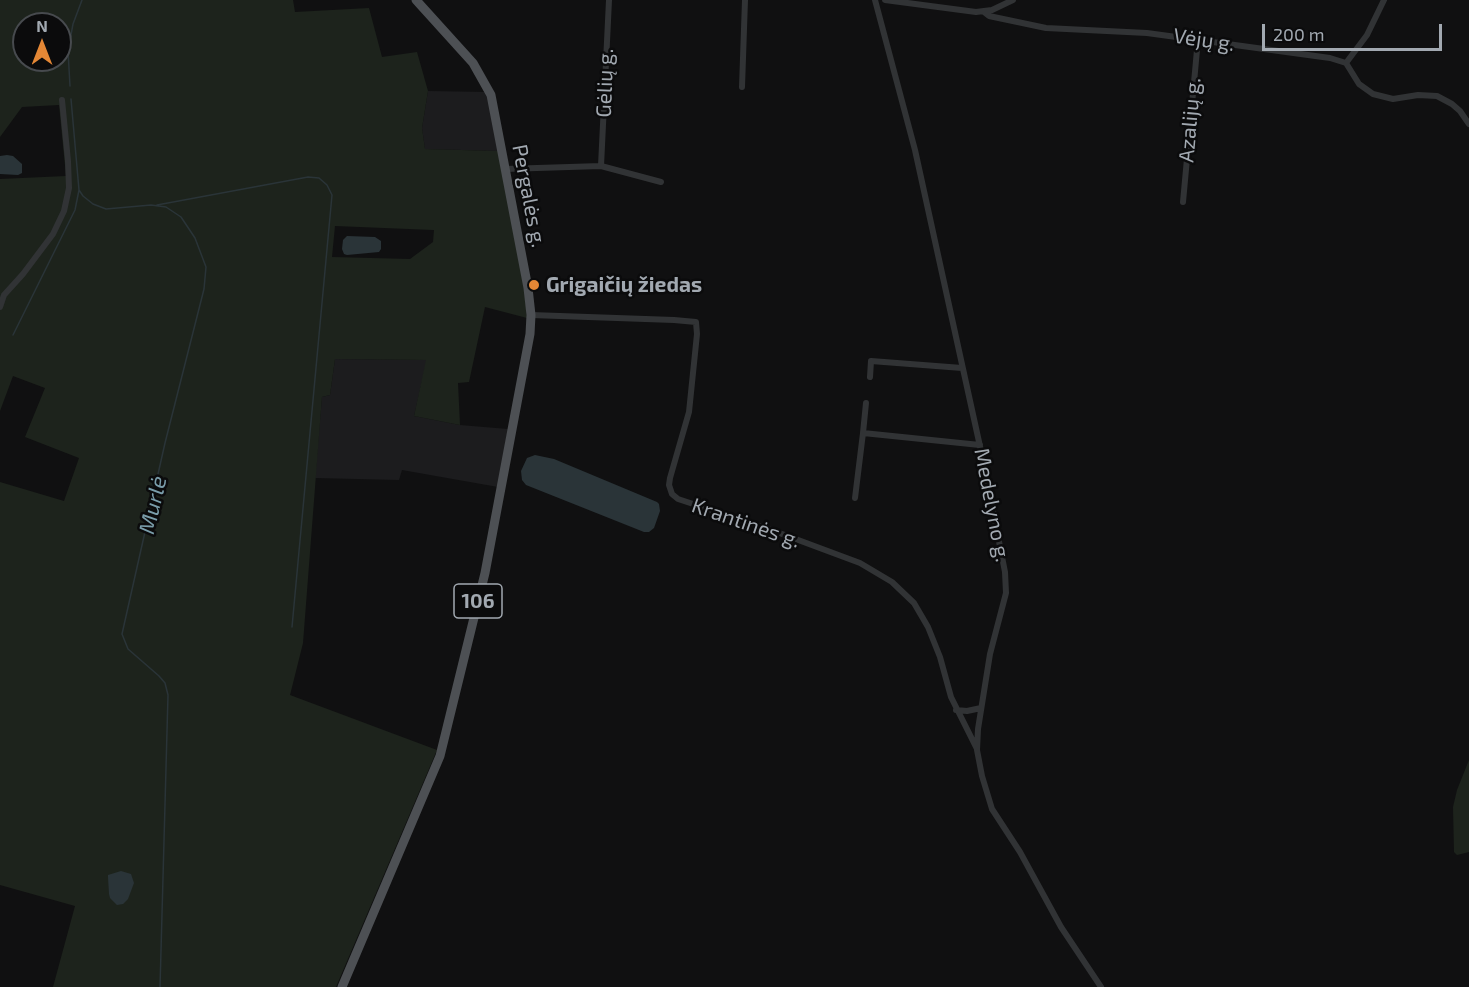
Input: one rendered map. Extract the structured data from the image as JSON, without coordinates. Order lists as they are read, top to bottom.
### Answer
{
  "streets": {
    "main road": ["Pergalės g.", "106"],
    "street": [
      "Vėjų g.",
      "Gėlių g.",
      "Azalijų g.",
      "Medelyno g.",
      "Krantinės g."
    ]
  },
  "crossings": [
    ["Vėjų g.", "Azalijų g."],
    ["Pergalės g.", "Krantinės g."],
    ["Medelyno g.", "Krantinės g."]
  ],
  "water": ["Murlė"],
  "places": ["Grigaičių žiedas"],
  "scale_bar": "200 m",
  "north": "top"
}
